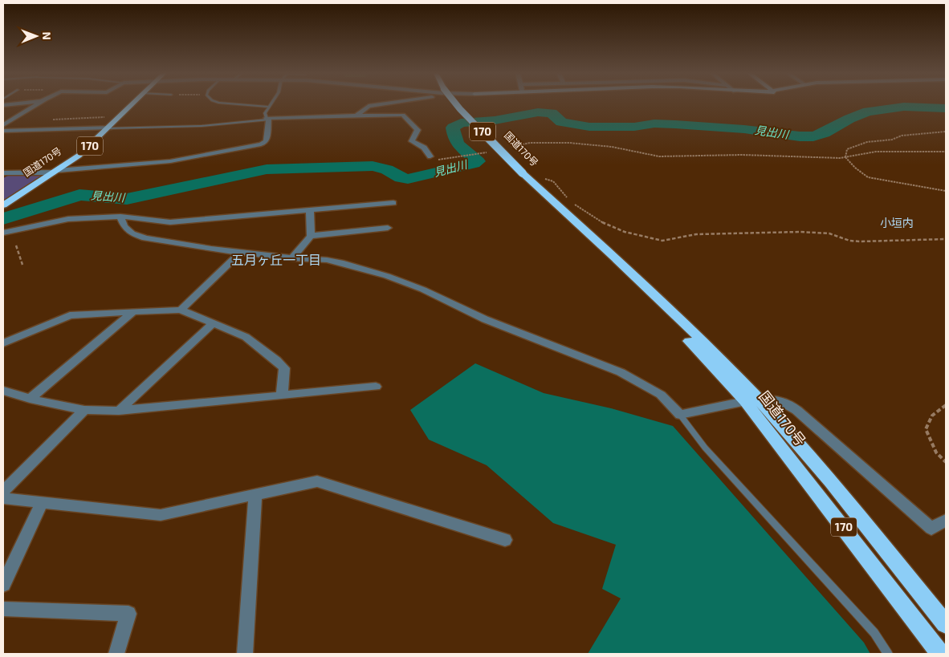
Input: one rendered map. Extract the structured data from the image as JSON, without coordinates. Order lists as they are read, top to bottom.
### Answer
{
  "streets": {
    "highway": ["170", "国道170号"]
  },
  "districts": ["小垣内", "五月ヶ丘一丁目"],
  "water": ["見出川"],
  "north": "right"
}
